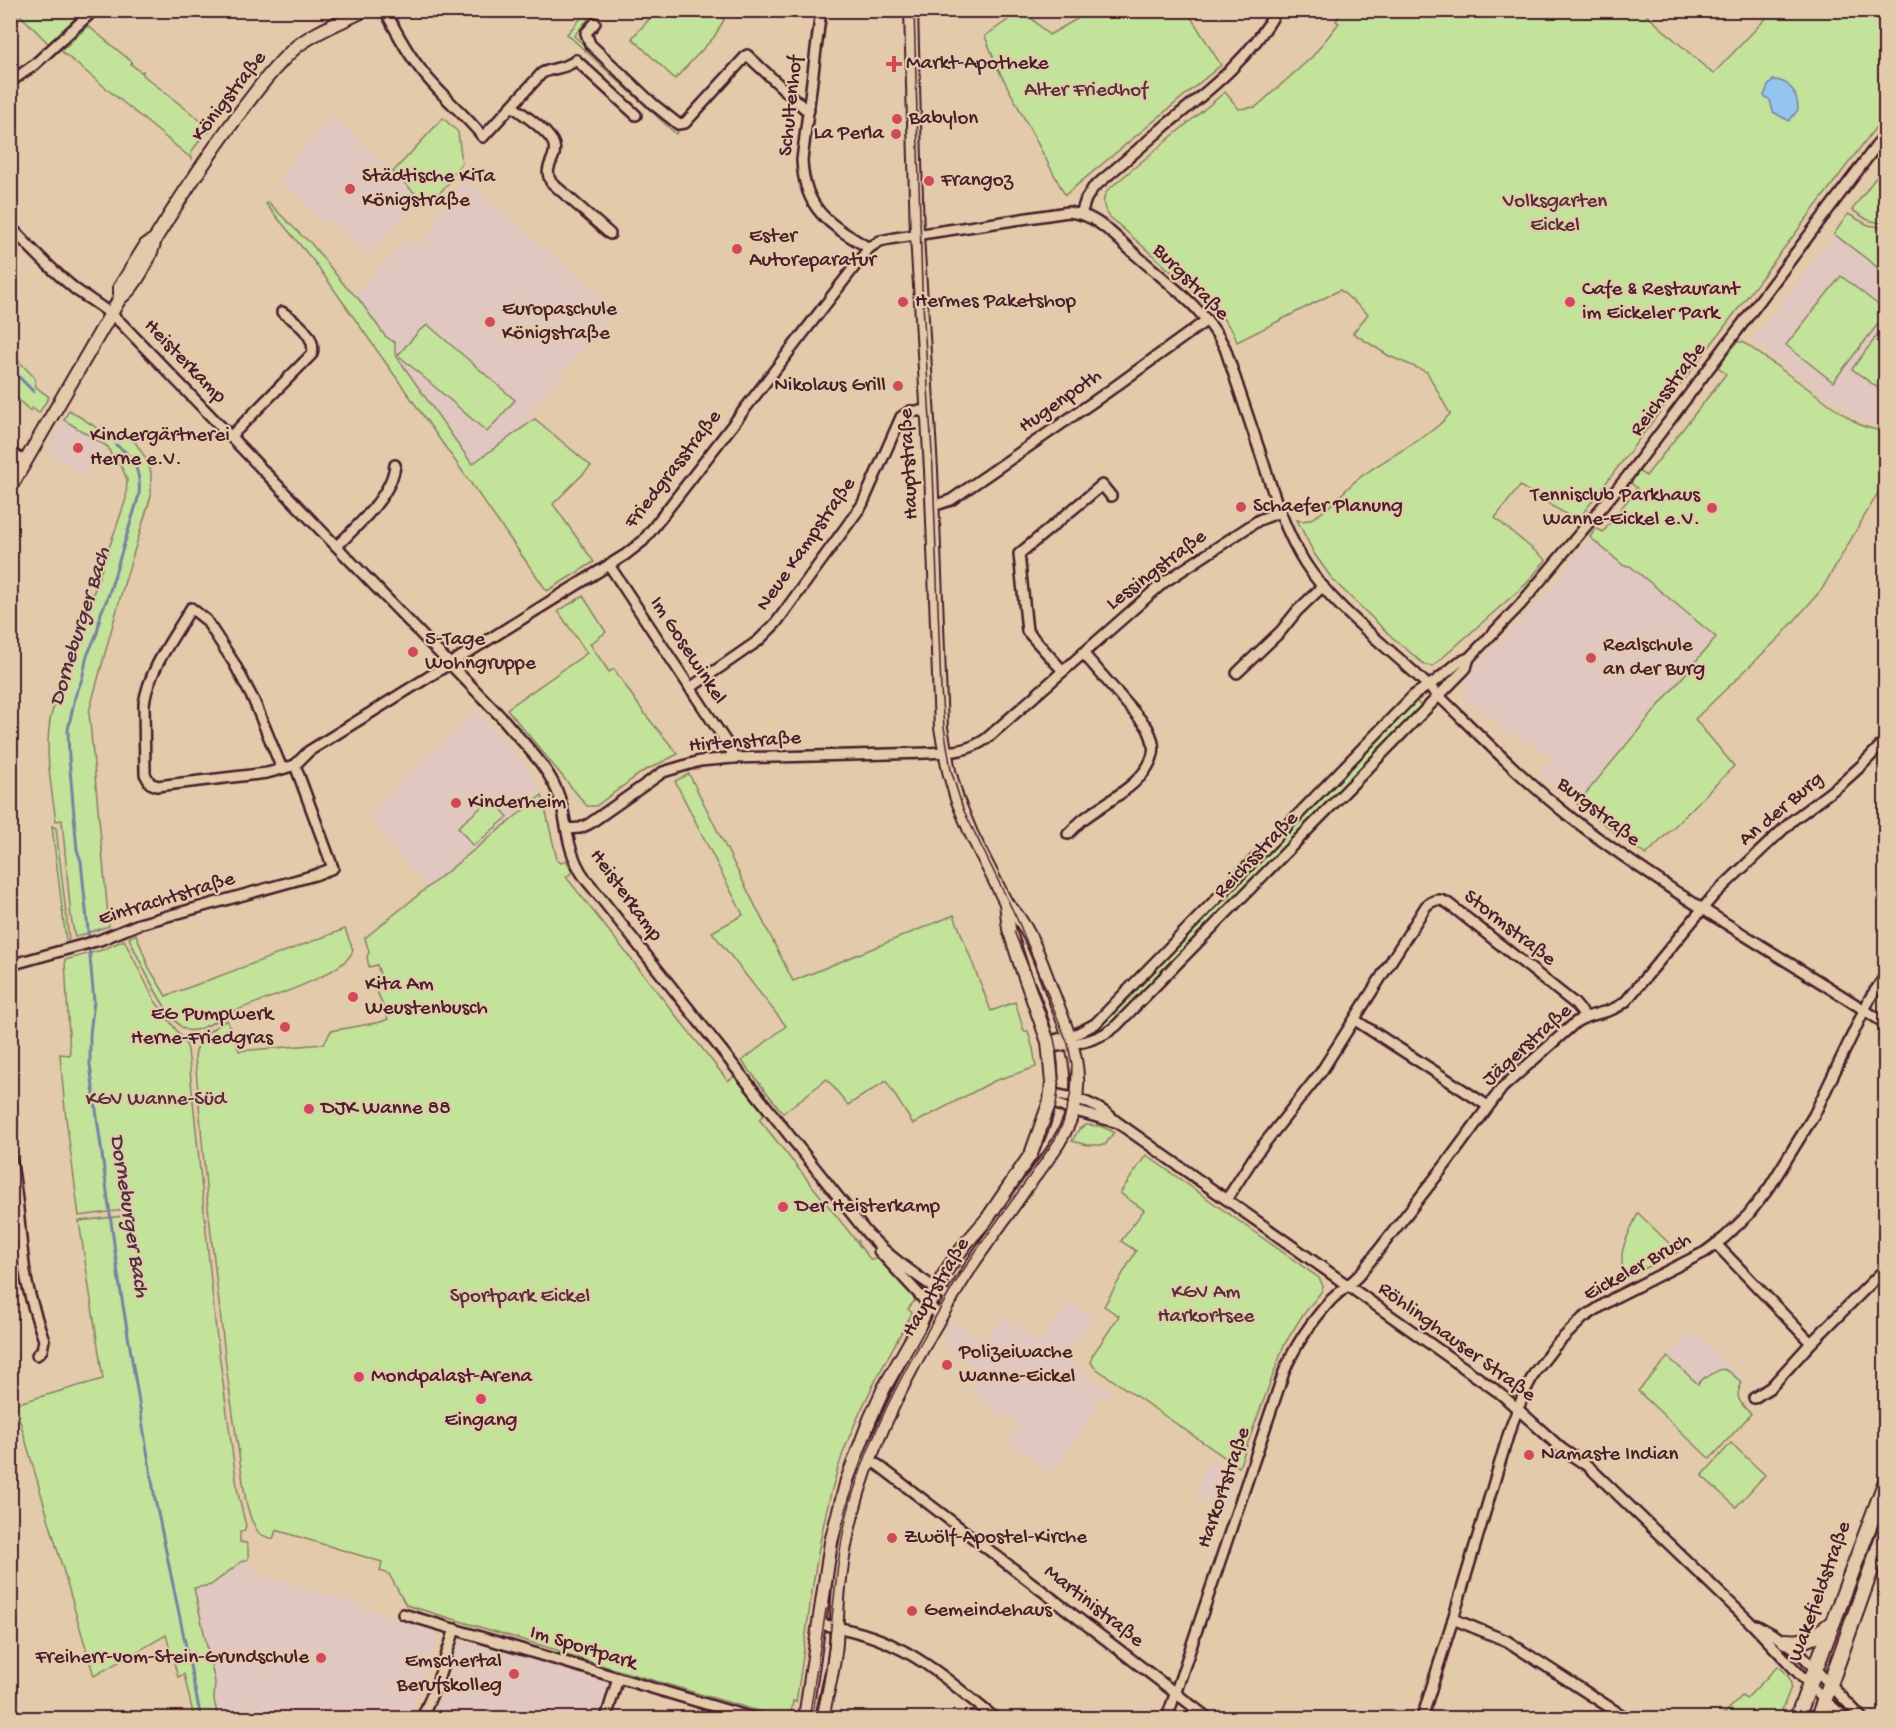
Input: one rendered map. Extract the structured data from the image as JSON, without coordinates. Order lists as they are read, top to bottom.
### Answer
{
  "streets": {
    "main road": ["Wakefieldstraße"],
    "street": [
      "Königstraße",
      "Schultenhof",
      "Burgstraße",
      "Heisterkamp",
      "Reichsstraße",
      "Hugenpoth",
      "Hauptstraße",
      "Friedgrasstraße",
      "Neue Kampstraße",
      "Lessingstraße",
      "Im Gosewinkel",
      "Hirtenstraße",
      "An der Burg",
      "Eintrachtstraße",
      "Stormstraße",
      "Jägerstraße",
      "Eickeler Bruch",
      "Röhlinghauser Straße",
      "Harkortstraße",
      "Martinistraße",
      "Im Sportpark"
    ]
  },
  "crossings": [
    ["Königstraße", "Heisterkamp"],
    ["Schultenhof", "Friedgrasstraße"],
    ["Burgstraße", "Reichsstraße"],
    ["Burgstraße", "Hugenpoth"],
    ["Burgstraße", "Hauptstraße"],
    ["Burgstraße", "Lessingstraße"],
    ["Burgstraße", "An der Burg"],
    ["Burgstraße", "Jägerstraße"],
    ["Burgstraße", "Eickeler Bruch"],
    ["Heisterkamp", "Hauptstraße"],
    ["Heisterkamp", "Friedgrasstraße"],
    ["Heisterkamp", "Hirtenstraße"],
    ["Reichsstraße", "Hauptstraße"],
    ["Hugenpoth", "Hauptstraße"],
    ["Hauptstraße", "Neue Kampstraße"],
    ["Hauptstraße", "Lessingstraße"],
    ["Hauptstraße", "Hirtenstraße"],
    ["Hauptstraße", "Röhlinghauser Straße"],
    ["Hauptstraße", "Martinistraße"],
    ["Friedgrasstraße", "Im Gosewinkel"],
    ["Friedgrasstraße", "Eintrachtstraße"],
    ["Neue Kampstraße", "Im Gosewinkel"],
    ["Lessingstraße", "Hirtenstraße"],
    ["Im Gosewinkel", "Hirtenstraße"],
    ["An der Burg", "Jägerstraße"],
    ["Stormstraße", "Jägerstraße"],
    ["Stormstraße", "Röhlinghauser Straße"],
    ["Jägerstraße", "Röhlinghauser Straße"],
    ["Jägerstraße", "Harkortstraße"],
    ["Eickeler Bruch", "Röhlinghauser Straße"],
    ["Röhlinghauser Straße", "Harkortstraße"],
    ["Röhlinghauser Straße", "Wakefieldstraße"],
    ["Harkortstraße", "Martinistraße"]
  ],
  "water": ["Dorneburger Bach"],
  "parks": [
    "Alter Friedhof",
    "Volksgarten Eickel",
    "KGV Wanne-Süd",
    "KGV Am Harkortsee",
    "Sportpark Eickel"
  ],
  "places": {
    "health": ["Markt-Apotheke"],
    "other": [
      "Babylon",
      "La Perla",
      "Frangoz",
      "Städtische KiTa Königstraße",
      "Ester Autoreparatur",
      "Hermes Paketshop",
      "Cafe & Restaurant im Eickeler Park",
      "Europaschule Königstraße",
      "Nikolaus Grill",
      "Kindergärtnerei Herne e.V.",
      "Schaefer Planung",
      "Tennisclub Parkhaus Wanne-Eickel e.V.",
      "5-Tage Wohngruppe",
      "Realschule an der Burg",
      "Kinderheim",
      "Kita Am Weustenbusch",
      "EG Pumpwerk Herne-Friedgras",
      "DJK Wanne 88",
      "Der Heisterkamp",
      "Polizeiwache Wanne-Eickel",
      "Mondpalast-Arena",
      "Eingang",
      "Namaste Indian",
      "Zwölf-Apostel-Kirche",
      "Gemeindehaus",
      "Freiherr-vom-Stein-Grundschule",
      "Emschertal Berufskolleg"
    ]
  }
}
